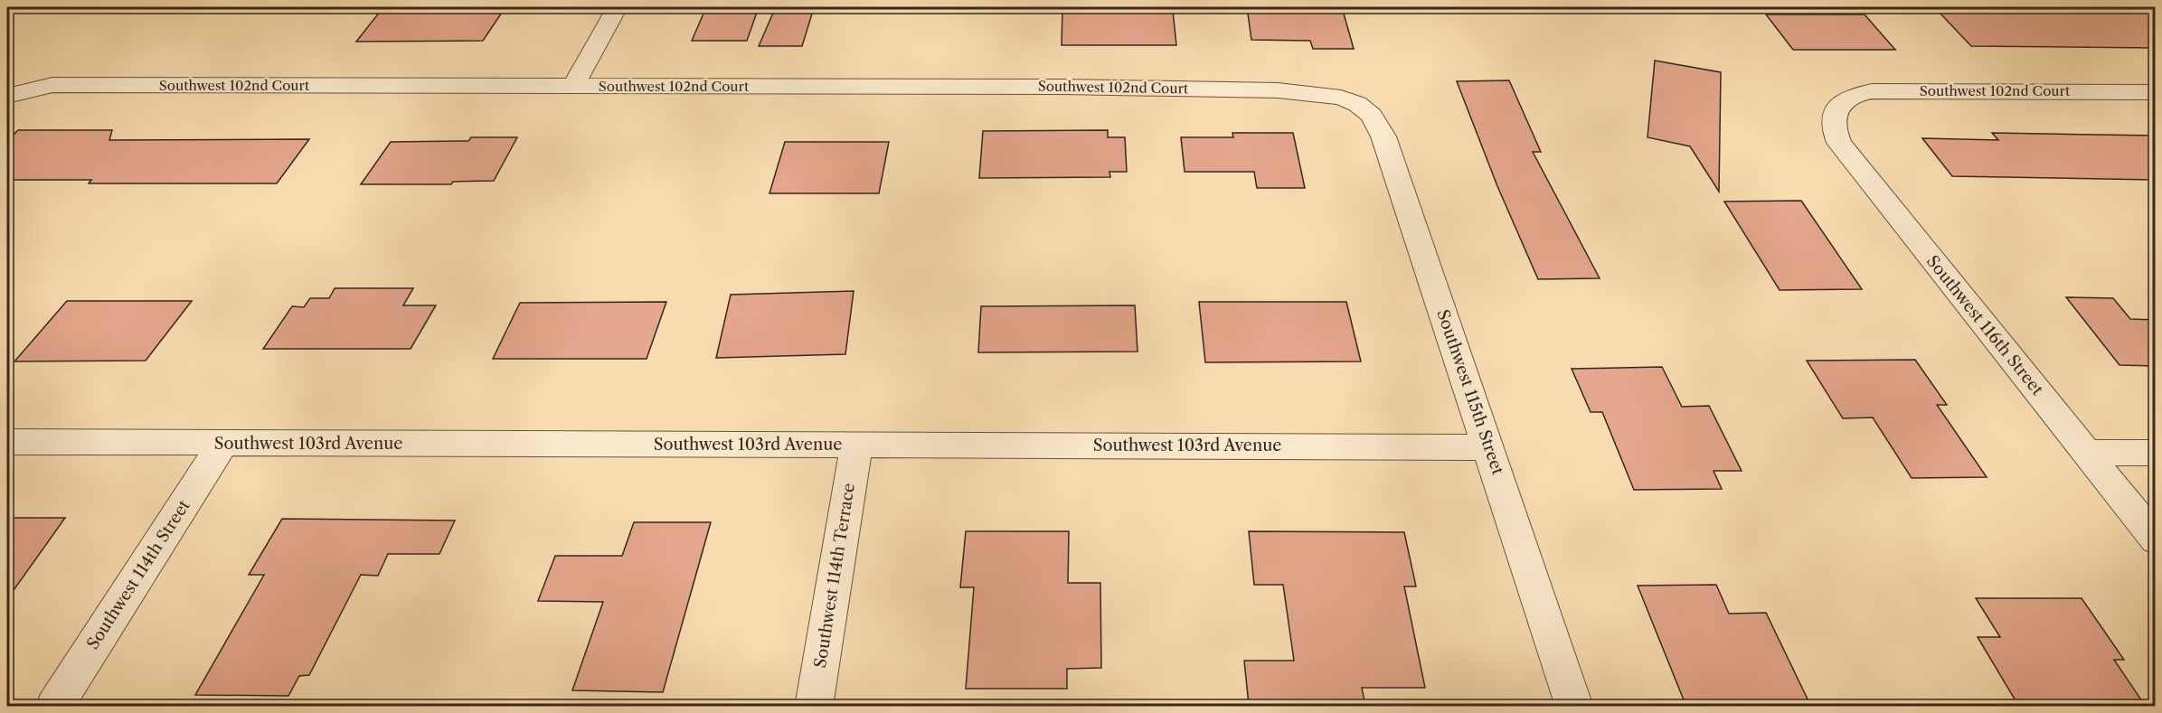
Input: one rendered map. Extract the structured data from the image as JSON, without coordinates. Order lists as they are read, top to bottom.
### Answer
{
  "streets": {
    "street": [
      "Southwest 102nd Court",
      "Southwest 116th Street",
      "Southwest 115th Street",
      "Southwest 103rd Avenue",
      "Southwest 114th Street",
      "Southwest 114th Terrace"
    ]
  },
  "crossings": [
    ["Southwest 102nd Court", "Southwest 116th Street"],
    ["Southwest 102nd Court", "Southwest 115th Street"],
    ["Southwest 115th Street", "Southwest 103rd Avenue"],
    ["Southwest 103rd Avenue", "Southwest 114th Street"],
    ["Southwest 103rd Avenue", "Southwest 114th Terrace"]
  ]
}
